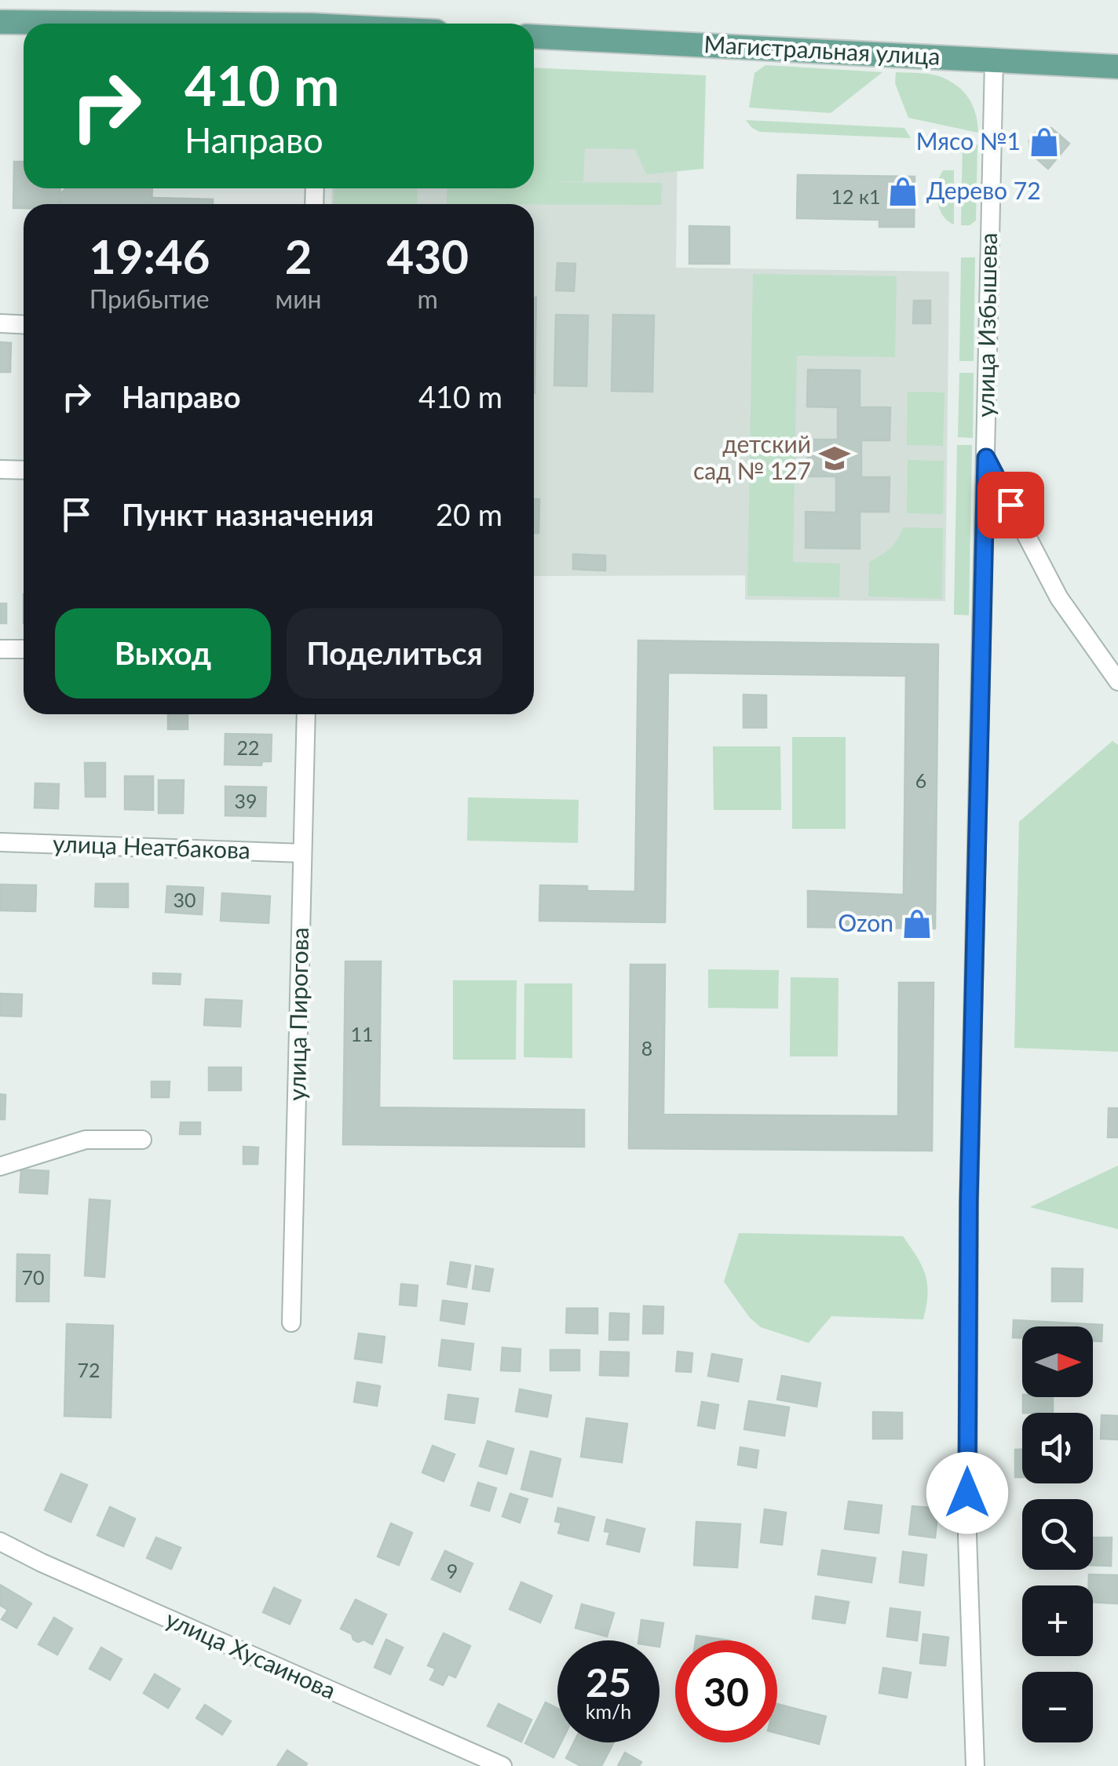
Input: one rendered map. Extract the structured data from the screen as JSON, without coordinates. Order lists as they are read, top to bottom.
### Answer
{
  "streets": {
    "main road": ["Магистральная улица"],
    "street": [
      "улица Избышева",
      "улица Неатбакова",
      "улица Пирогова",
      "улица Хусаинова"
    ]
  },
  "crossings": [
    ["Магистральная улица", "улица Избышева"],
    ["улица Неатбакова", "улица Пирогова"]
  ],
  "places": {
    "shop": ["Мясо №1", "Дерево 72", "Ozon"],
    "school or university": ["детский сад № 127"]
  },
  "house_numbers": [
    "12 к1",
    "22",
    "6",
    "39",
    "30",
    "11",
    "8",
    "70",
    "72",
    "9"
  ],
  "north": "right",
  "page": {
    "turn": ["410 m", "Направо"],
    "eta": [
      "19:46",
      "Прибытие",
      "2",
      "мин",
      "430",
      "m"
    ],
    "list": [
      {
        "name": "Направо",
        "value": "410 m"
      },
      {
        "name": "Пункт назначения",
        "value": "20 m"
      }
    ],
    "buttons": ["Выход", "Поделиться"],
    "map_buttons": ["+", "−"],
    "speed": "25 km/h",
    "limit": "30"
  }
}
